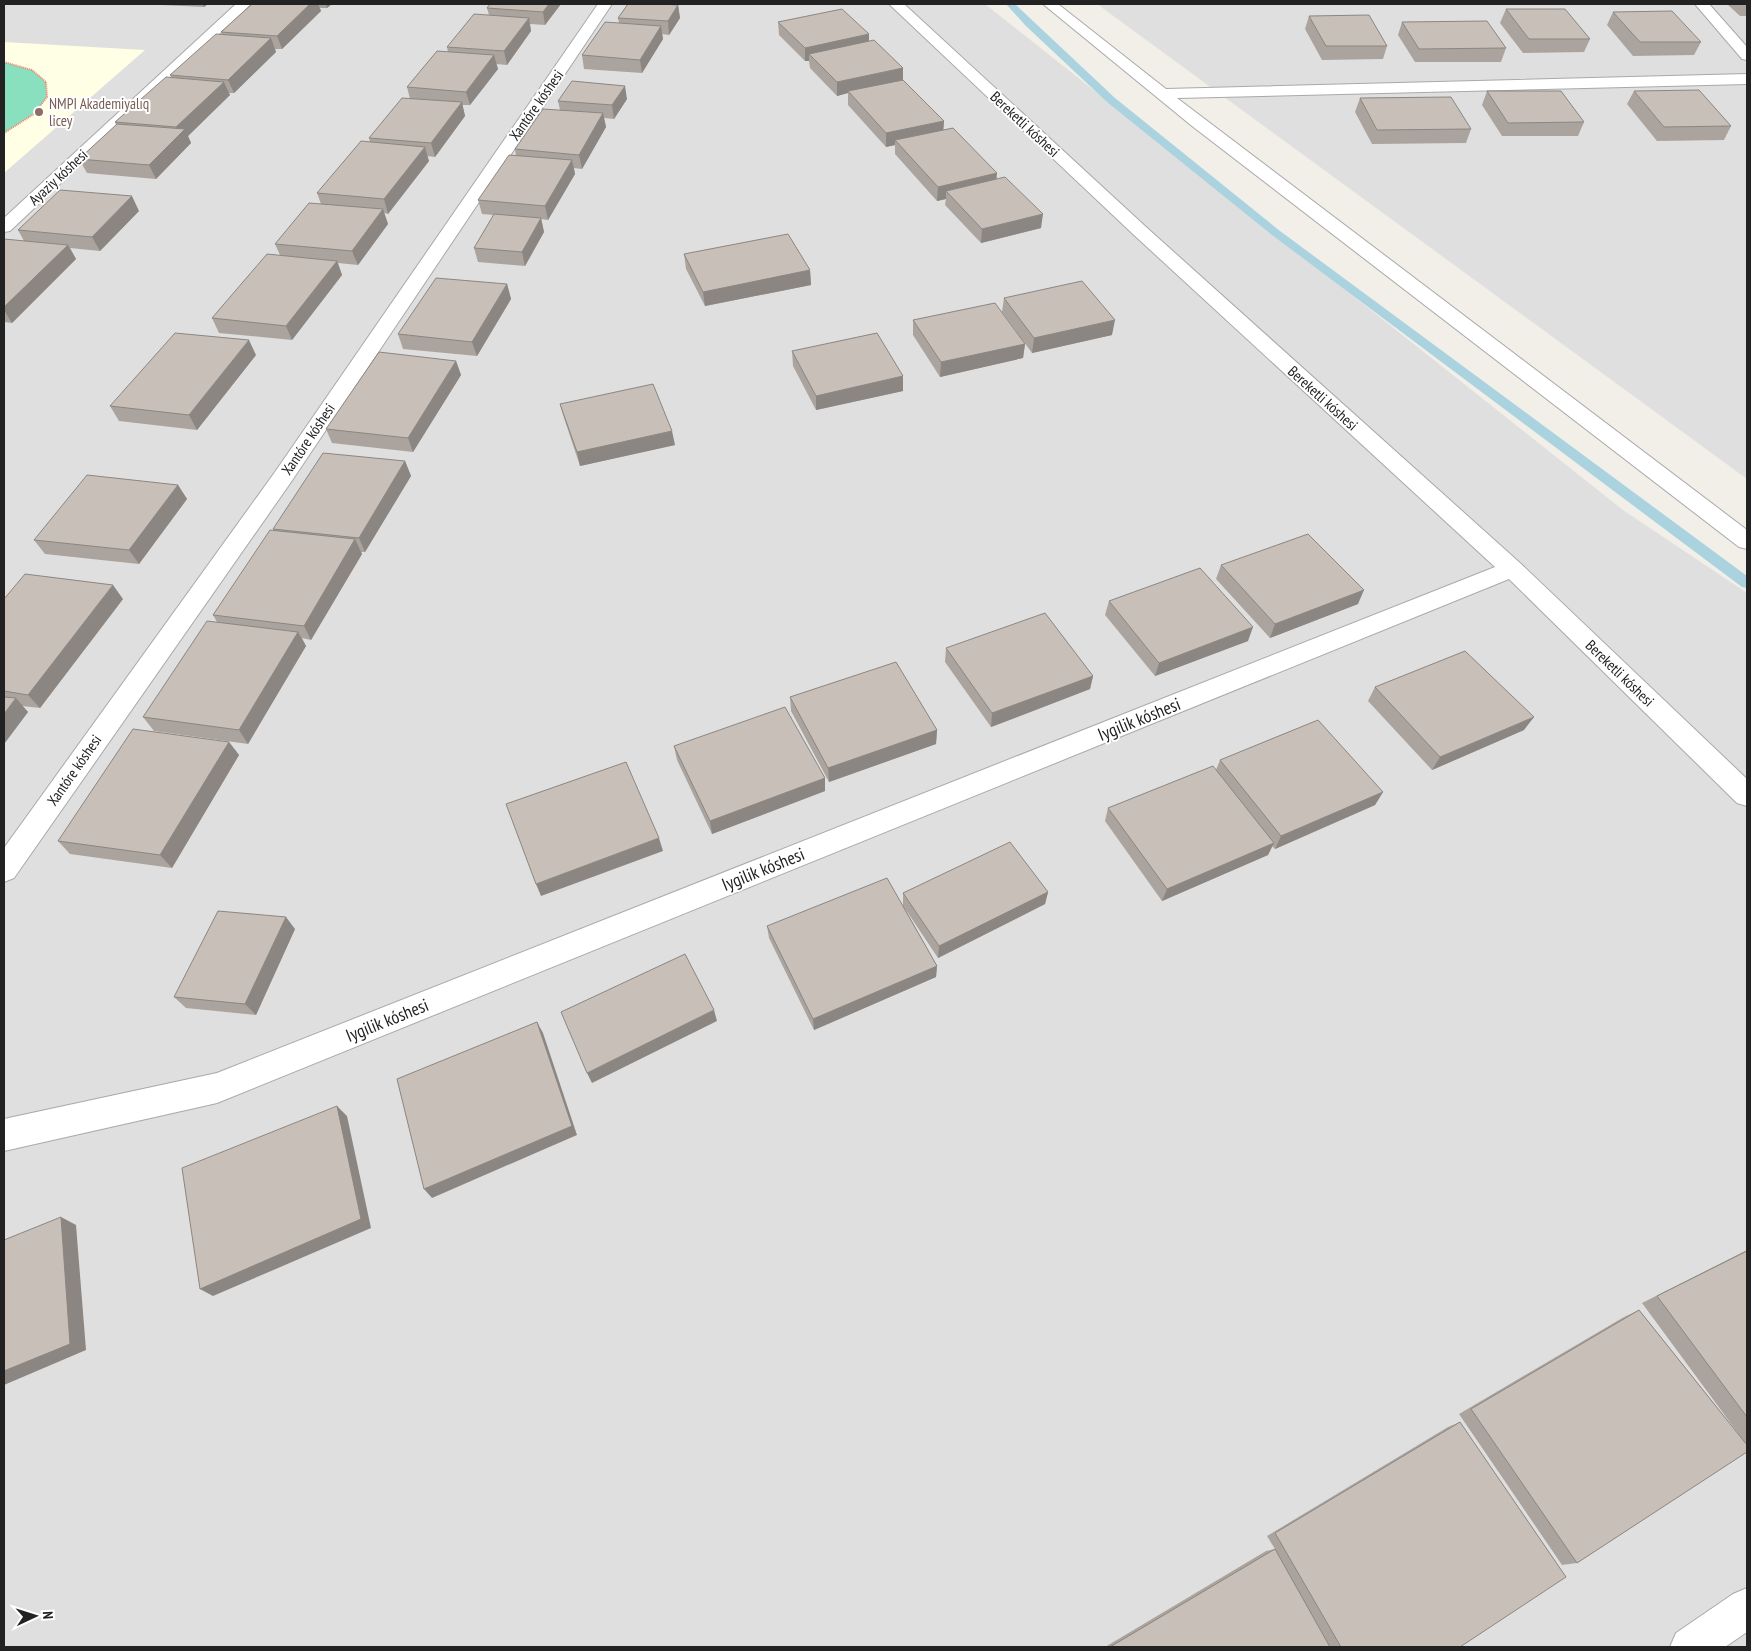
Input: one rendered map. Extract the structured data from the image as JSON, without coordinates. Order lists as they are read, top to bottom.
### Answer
{
  "streets": {
    "street": [
      "Xantóre kóshesi",
      "Bereketli kóshesi",
      "Ayaziy kóshesi",
      "Iygilik kóshesi"
    ]
  },
  "crossings": [
    ["Bereketli kóshesi", "Iygilik kóshesi"]
  ],
  "places": ["NMPI Akademiyalıq licey"],
  "north": "right"
}
